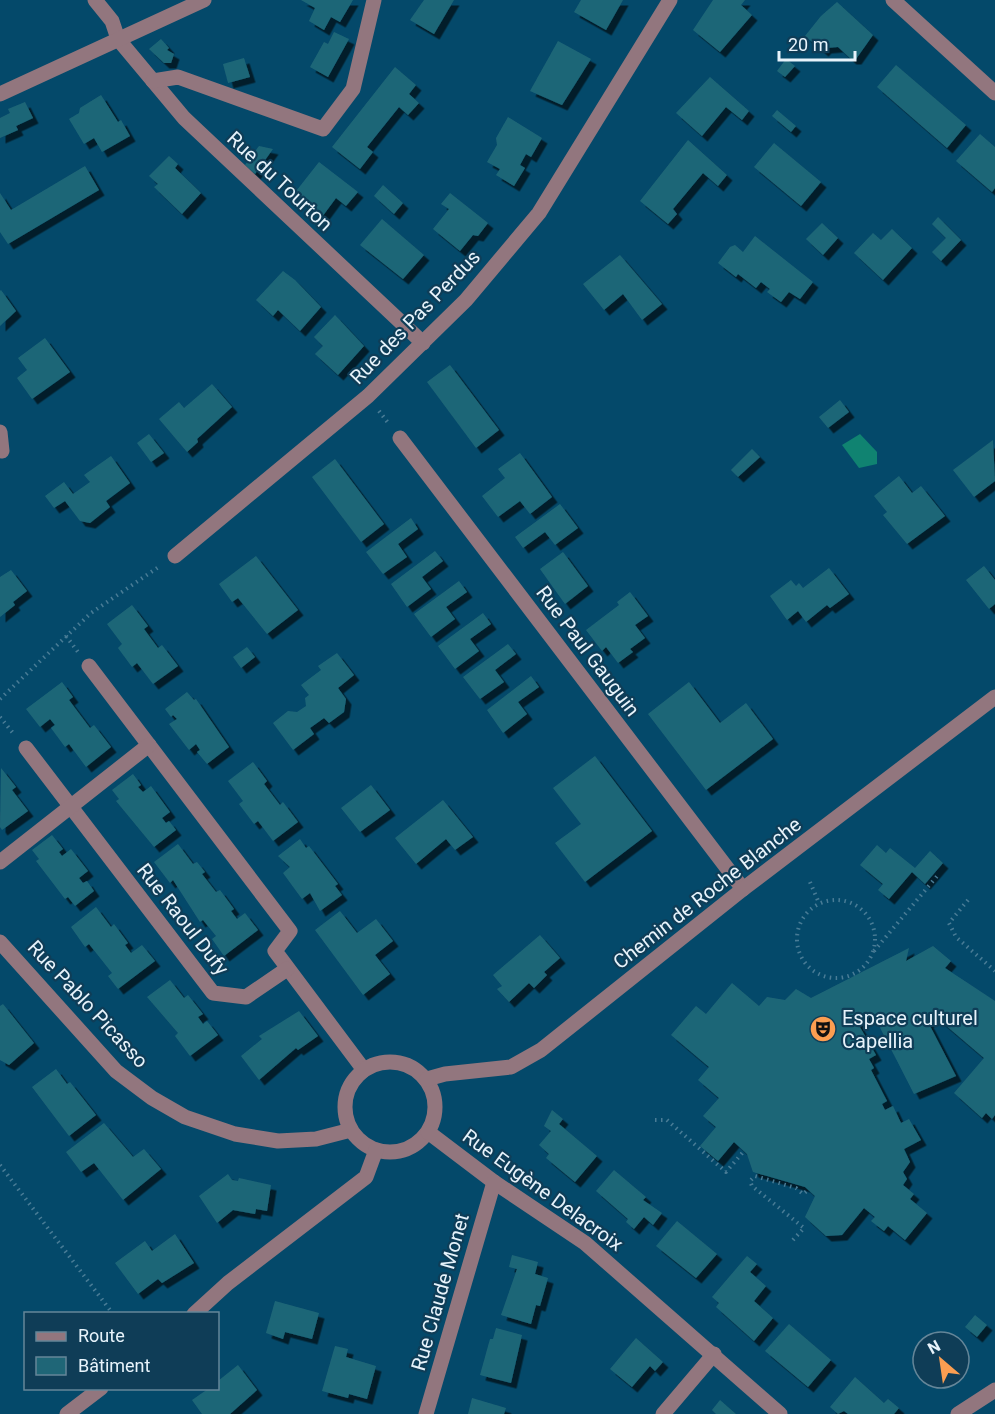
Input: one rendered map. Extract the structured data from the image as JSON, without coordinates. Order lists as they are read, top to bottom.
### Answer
{
  "streets": {
    "street": [
      "Rue du Tourton",
      "Rue des Pas Perdus",
      "Rue Paul Gauguin",
      "Chemin de Roche Blanche",
      "Rue Raoul Dufy",
      "Rue Pablo Picasso",
      "Rue Eugène Delacroix",
      "Rue Claude Monet"
    ]
  },
  "crossings": [
    ["Rue du Tourton", "Rue des Pas Perdus"],
    ["Rue Paul Gauguin", "Chemin de Roche Blanche"],
    ["Chemin de Roche Blanche", "Rue Pablo Picasso"],
    ["Chemin de Roche Blanche", "Rue Eugène Delacroix"],
    ["Rue Pablo Picasso", "Rue Eugène Delacroix"],
    ["Rue Eugène Delacroix", "Rue Claude Monet"]
  ],
  "places": {
    "theatre": ["Espace culturel Capellia"]
  },
  "legend": ["Route", "Bâtiment"],
  "scale_bar": "20 m",
  "north": "top left"
}
